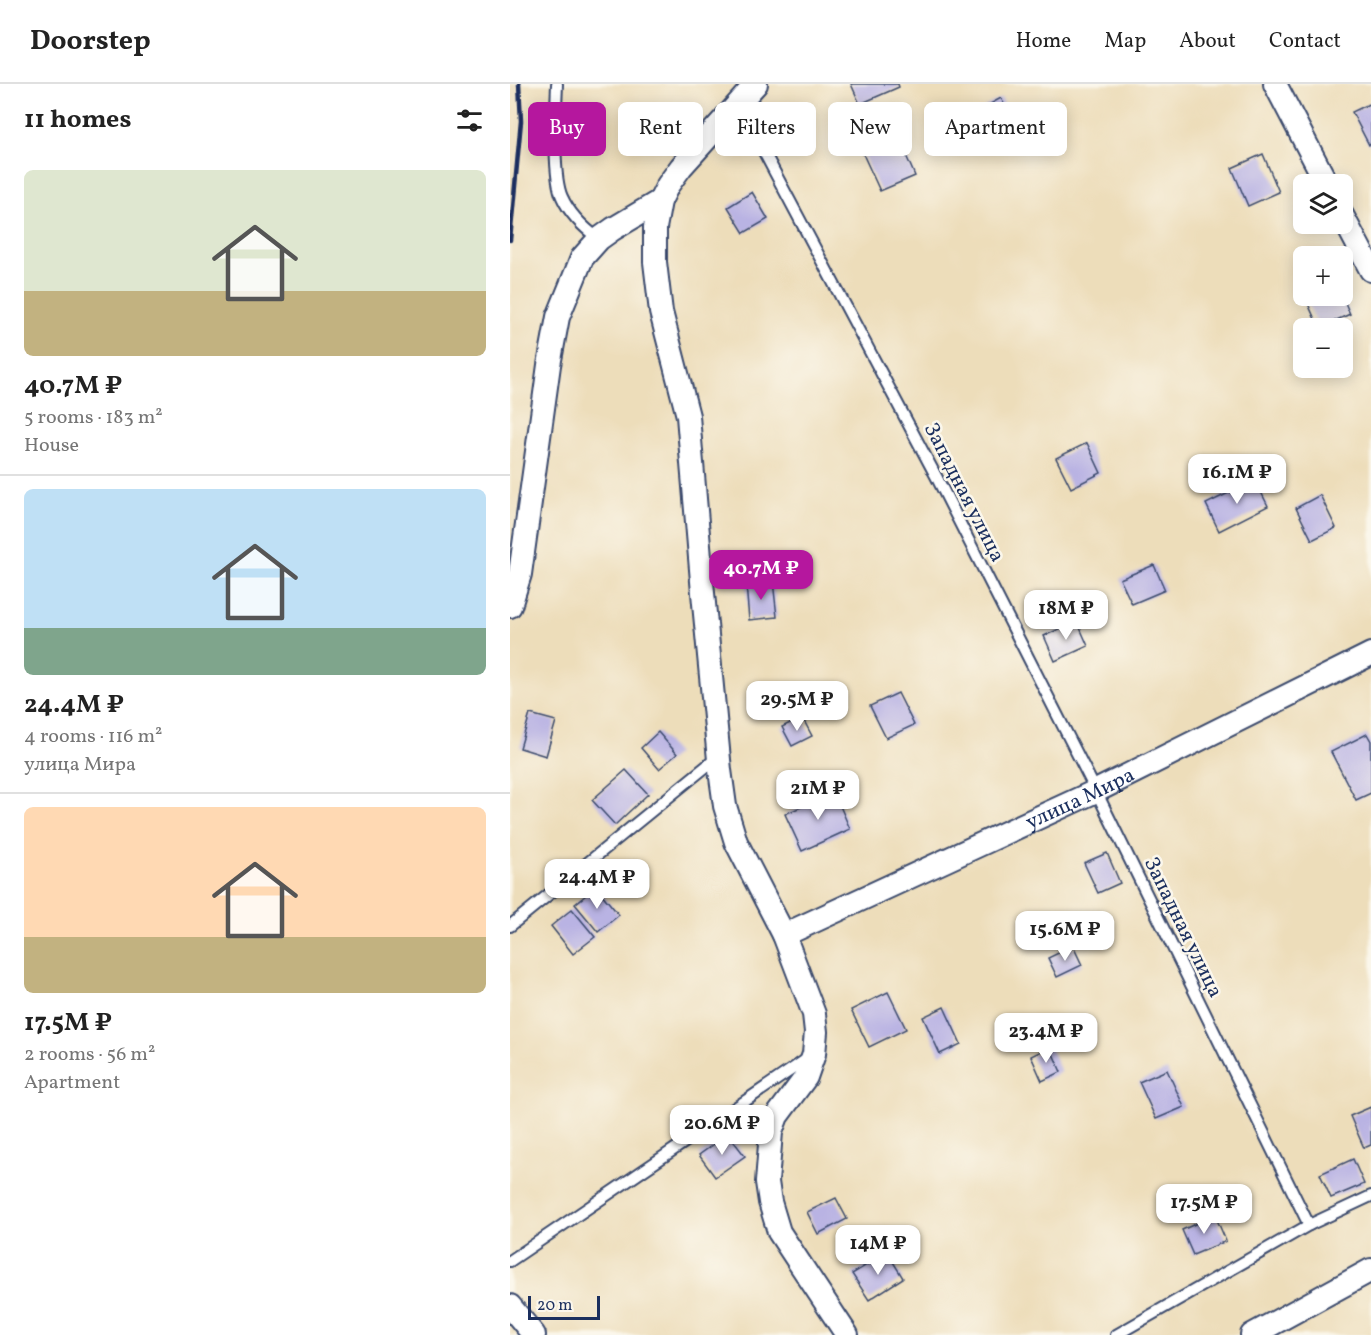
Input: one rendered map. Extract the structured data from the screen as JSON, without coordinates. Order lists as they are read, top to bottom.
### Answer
{
  "streets": {
    "street": ["улица Мира"],
    "lane": ["Западная улица"]
  },
  "crossings": [
    ["Западная улица", "улица Мира"]
  ],
  "scale_bar": "20 m",
  "page": {
    "header": "Doorstep",
    "nav": [
      "Home",
      "Map",
      "About",
      "Contact"
    ],
    "heading": "11 homes",
    "chip": [
      "Buy",
      "Rent",
      "Filters",
      "New",
      "Apartment"
    ],
    "list": [
      {
        "name": "40.7M ₽",
        "note": "5 rooms · 183 m² · House"
      },
      {
        "name": "24.4M ₽",
        "note": "4 rooms · 116 m² · улица Мира"
      },
      {
        "name": "17.5M ₽",
        "note": "2 rooms · 56 m² · Apartment"
      }
    ],
    "map_buttons": ["+", "−"],
    "price": [
      "16.1M ₽",
      "40.7M ₽",
      "18M ₽",
      "29.5M ₽",
      "21M ₽",
      "24.4M ₽",
      "15.6M ₽",
      "23.4M ₽",
      "20.6M ₽",
      "17.5M ₽",
      "14M ₽"
    ],
    "scale": "20 m"
  }
}
